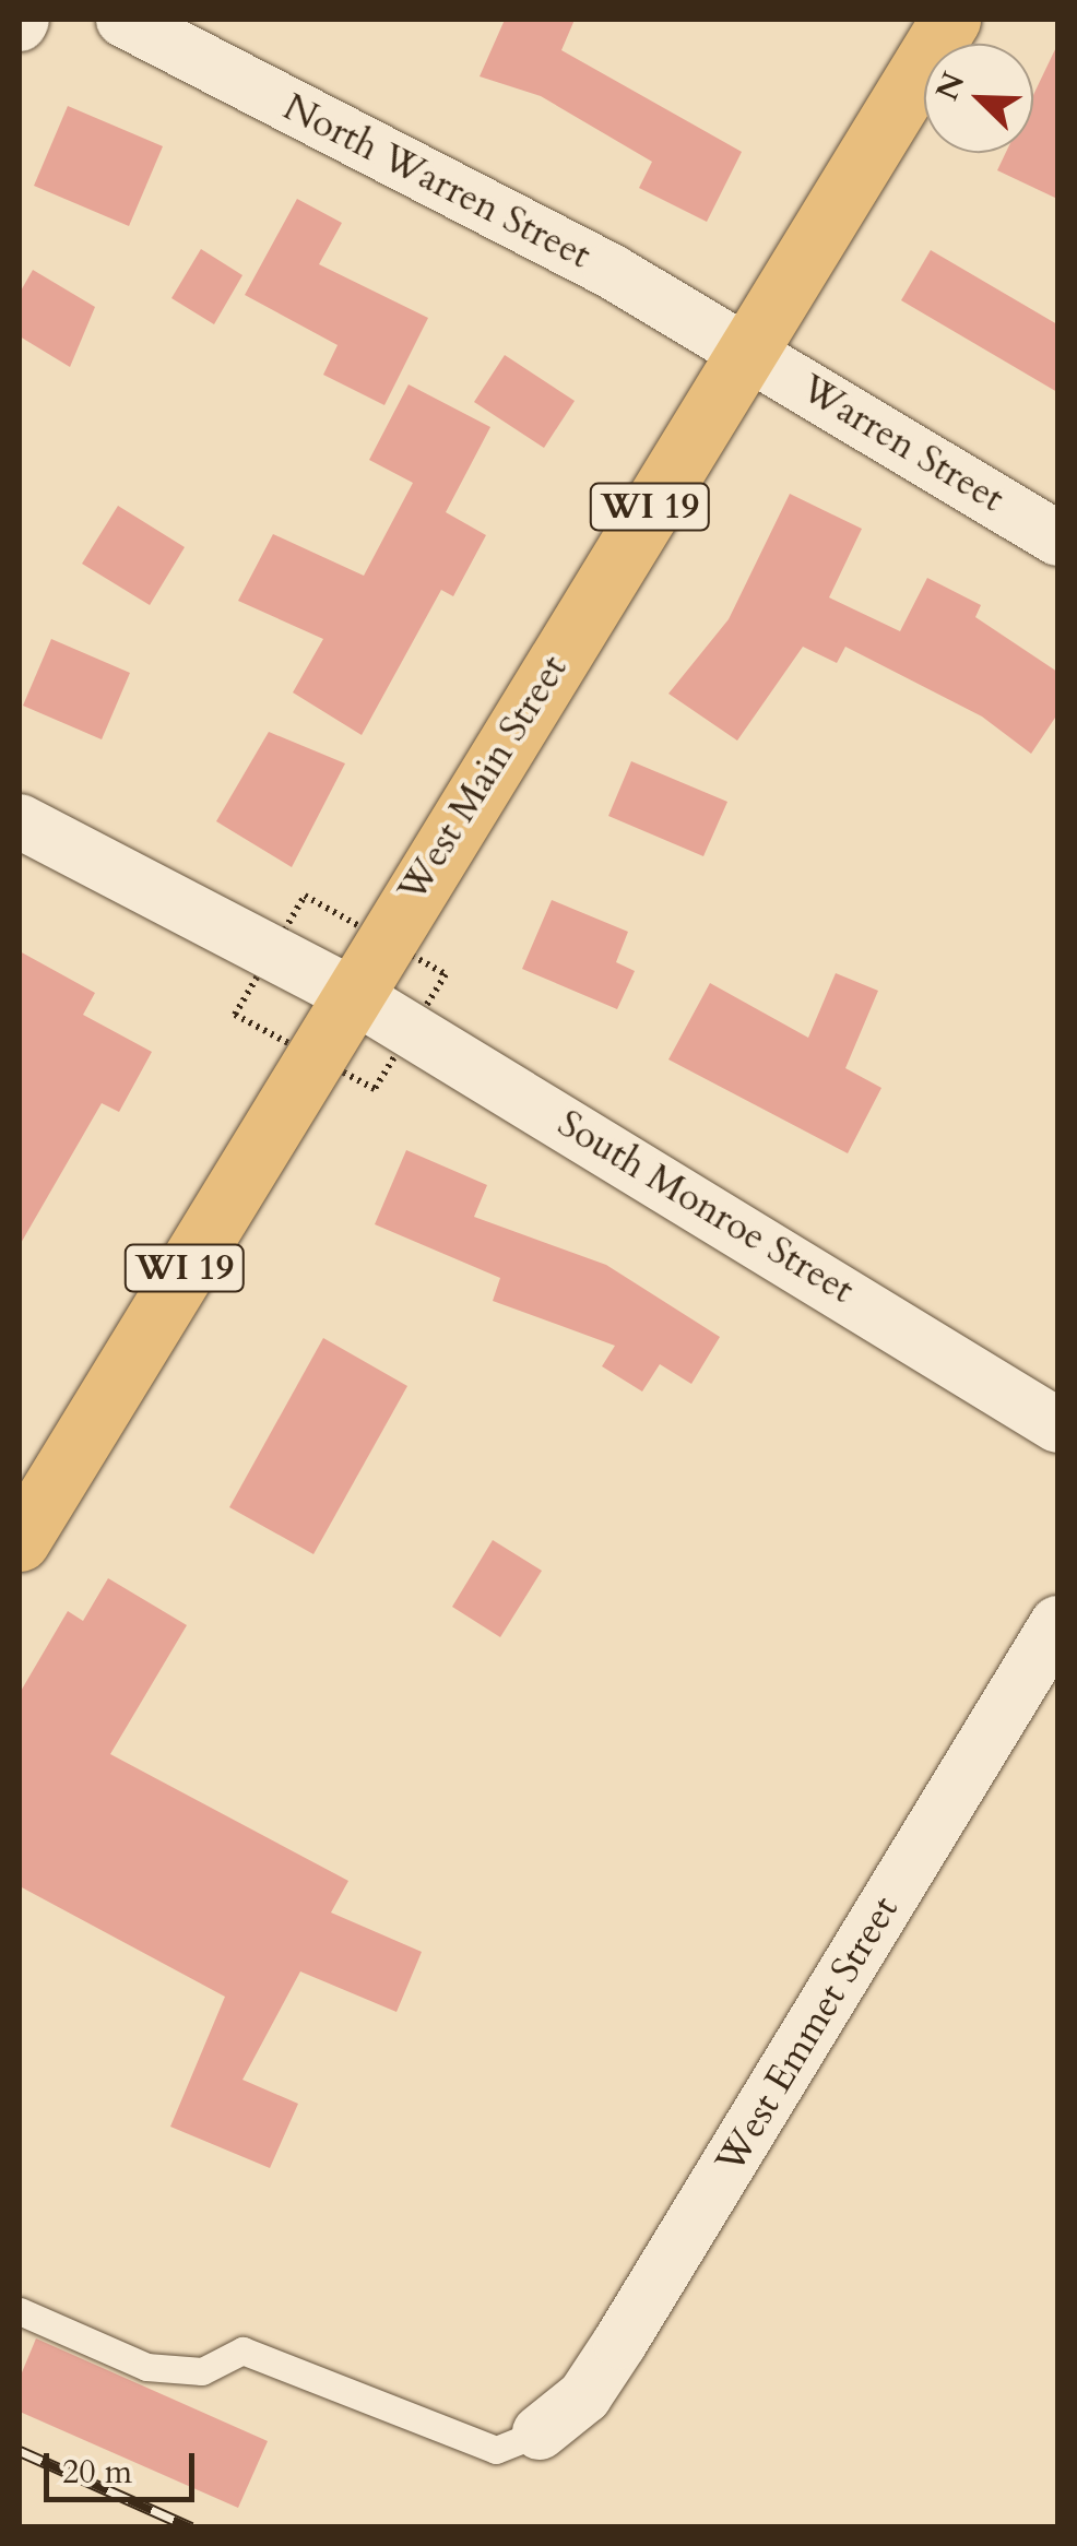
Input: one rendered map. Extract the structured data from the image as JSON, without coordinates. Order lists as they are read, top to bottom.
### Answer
{
  "streets": {
    "main road": ["WI 19", "West Main Street"],
    "street": [
      "North Warren Street",
      "Warren Street",
      "South Monroe Street",
      "West Emmet Street"
    ]
  },
  "crossings": [
    ["North Warren Street", "Warren Street"],
    ["North Warren Street", "West Main Street"],
    ["Warren Street", "West Main Street"],
    ["West Main Street", "South Monroe Street"]
  ],
  "scale_bar": "20 m",
  "north": "top left"
}
